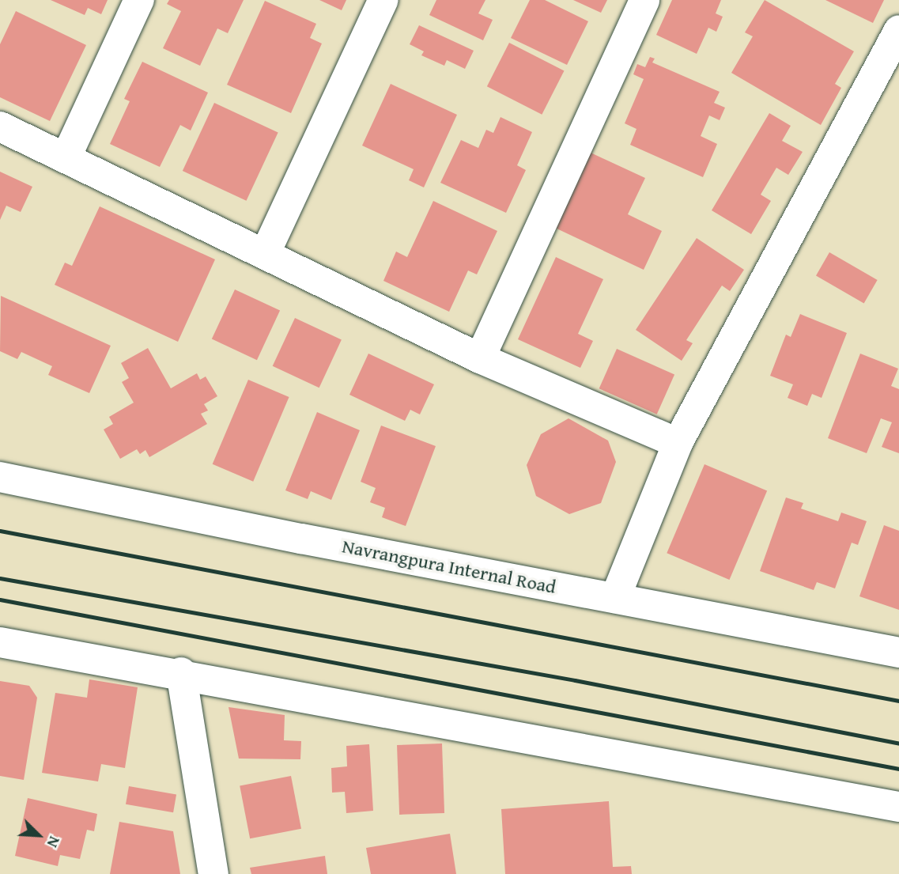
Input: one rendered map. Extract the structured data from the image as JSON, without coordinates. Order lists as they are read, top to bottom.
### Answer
{
  "streets": {
    "street": ["Navrangpura Internal Road"]
  },
  "north": "bottom right"
}
